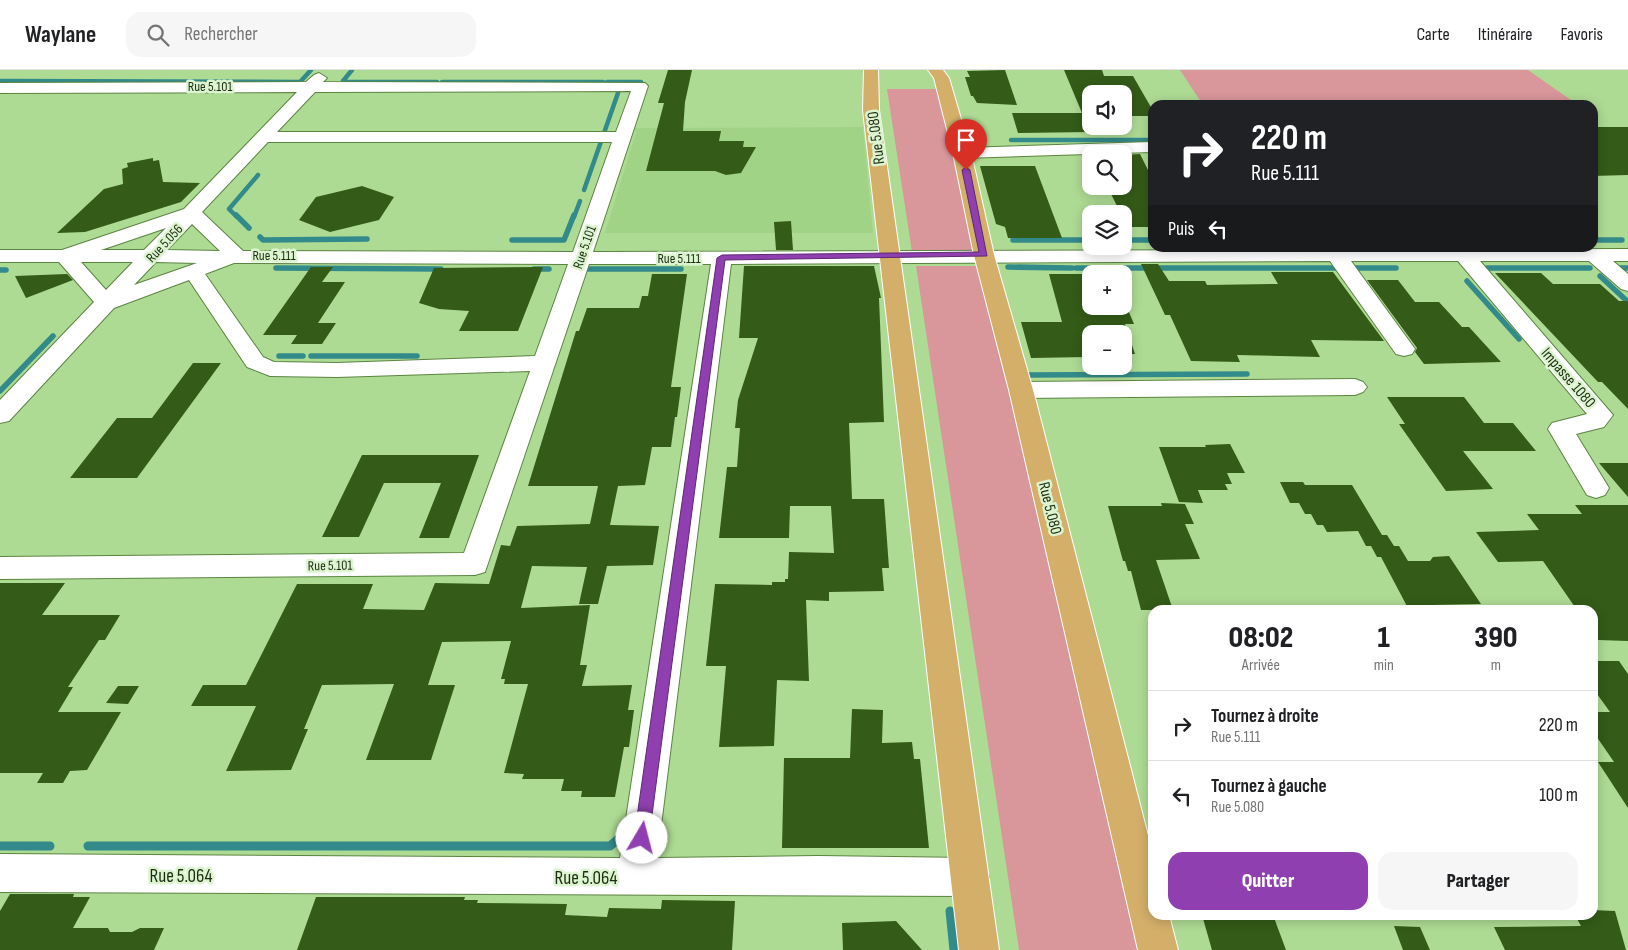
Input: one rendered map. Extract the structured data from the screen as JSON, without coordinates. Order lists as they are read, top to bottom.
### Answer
{
  "streets": {
    "main road": ["Rue 5.080"],
    "street": [
      "Rue 5.101",
      "Rue 5.056",
      "Rue 5.111",
      "Impasse 1080",
      "Rue 5.064"
    ]
  },
  "crossings": [
    ["Rue 5.101", "Rue 5.056"],
    ["Rue 5.101", "Rue 5.111"],
    ["Rue 5.080", "Rue 5.111"],
    ["Rue 5.056", "Rue 5.111"],
    ["Rue 5.111", "Impasse 1080"],
    ["Rue 5.111", "Rue 5.064"]
  ],
  "page": {
    "header": "Waylane",
    "search": "Rechercher",
    "nav": ["Carte", "Itinéraire", "Favoris"],
    "map_buttons": ["+", "−"],
    "turn": ["220 m", "Rue 5.111"],
    "then": "Puis",
    "eta": [
      "08:02",
      "Arrivée",
      "1",
      "min",
      "390",
      "m"
    ],
    "list": [
      {
        "name": "Tournez à droite",
        "note": "Rue 5.111",
        "value": "220 m"
      },
      {
        "name": "Tournez à gauche",
        "note": "Rue 5.080",
        "value": "100 m"
      }
    ],
    "buttons": ["Quitter", "Partager"]
  }
}
